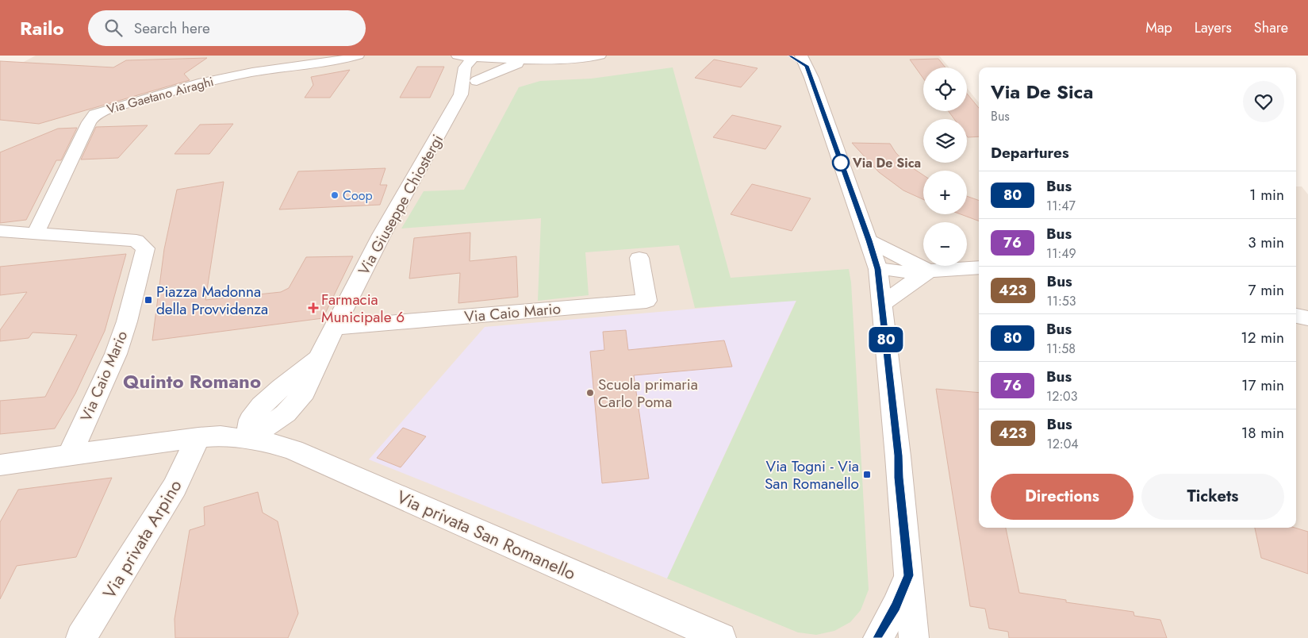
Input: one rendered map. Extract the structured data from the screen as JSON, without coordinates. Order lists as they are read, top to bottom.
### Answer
{
  "streets": {
    "street": [
      "Via Gaetano Airaghi",
      "Via Giuseppe Chiostergi",
      "Via Caio Mario",
      "Via privata San Romanello",
      "Via privata Arpino"
    ]
  },
  "crossings": [
    ["Via Gaetano Airaghi", "Via Caio Mario"],
    ["Via Giuseppe Chiostergi", "Via Caio Mario"],
    ["Via Giuseppe Chiostergi", "Via privata San Romanello"]
  ],
  "districts": ["Quinto Romano"],
  "places": {
    "other": ["Via De Sica", "Coop", "Scuola primaria Carlo Poma"],
    "transit": ["Piazza Madonna della Provvidenza", "Via Togni - Via San Romanello"],
    "health": ["Farmacia Municipale 6"]
  },
  "lines": ["bus line 80"],
  "page": {
    "header": "Railo",
    "search": "Search here",
    "nav": ["Map", "Layers", "Share"],
    "on_map": "80",
    "map_buttons": ["+", "−"],
    "heading": [
      ["Via De Sica", "Bus"],
      "Departures"
    ],
    "list": [
      {
        "mark": "80",
        "name": "Bus",
        "note": "11:47",
        "value": "1 min"
      },
      {
        "mark": "76",
        "name": "Bus",
        "note": "11:49",
        "value": "3 min"
      },
      {
        "mark": "423",
        "name": "Bus",
        "note": "11:53",
        "value": "7 min"
      },
      {
        "mark": "80",
        "name": "Bus",
        "note": "11:58",
        "value": "12 min"
      },
      {
        "mark": "76",
        "name": "Bus",
        "note": "12:03",
        "value": "17 min"
      },
      {
        "mark": "423",
        "name": "Bus",
        "note": "12:04",
        "value": "18 min"
      }
    ],
    "buttons": ["Directions", "Tickets"]
  }
}
